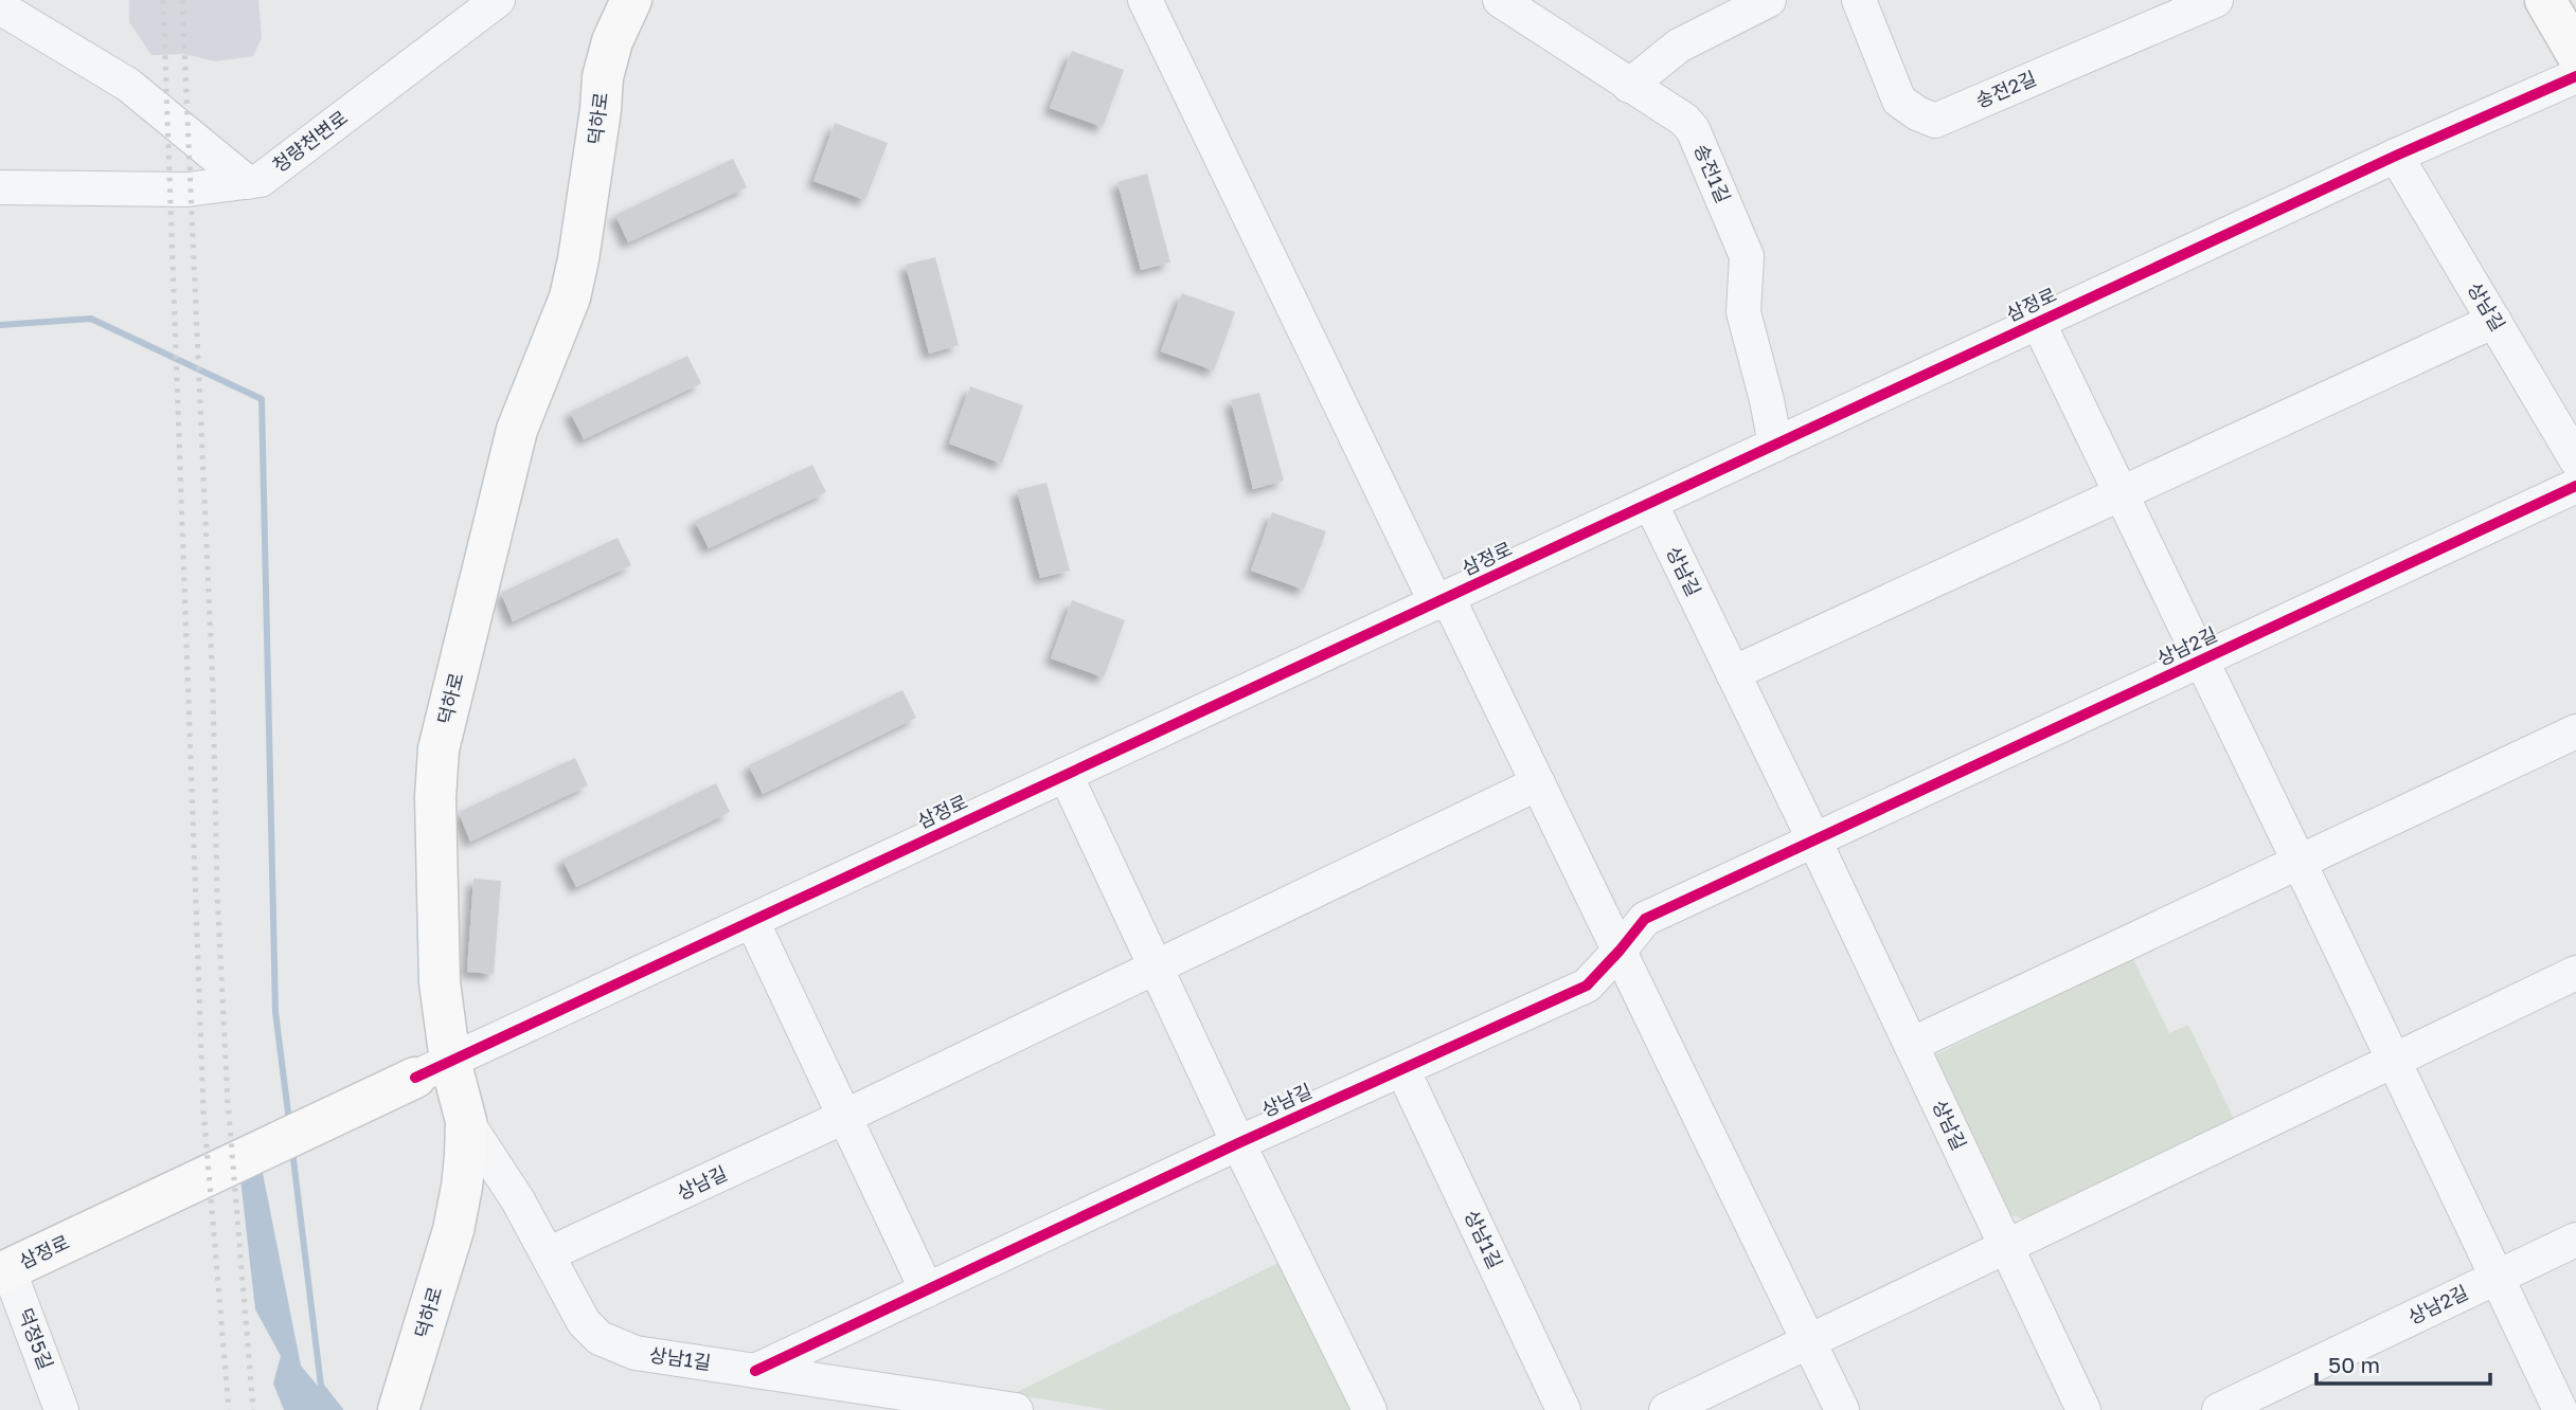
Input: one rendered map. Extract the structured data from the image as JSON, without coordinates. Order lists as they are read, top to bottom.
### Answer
{
  "streets": {
    "main road": ["덕하로", "삼정로"],
    "street": [
      "송전2길",
      "청량천변로",
      "송전1길",
      "상남길",
      "상남2길",
      "상남1길",
      "덕정5길"
    ]
  },
  "crossings": [
    ["덕하로", "삼정로"],
    ["덕하로", "상남1길"],
    ["송전1길", "삼정로"],
    ["삼정로", "상남길"],
    ["삼정로", "상남2길"],
    ["삼정로", "덕정5길"],
    ["상남길", "상남2길"],
    ["상남길", "상남1길"]
  ],
  "scale_bar": "50 m"
}
